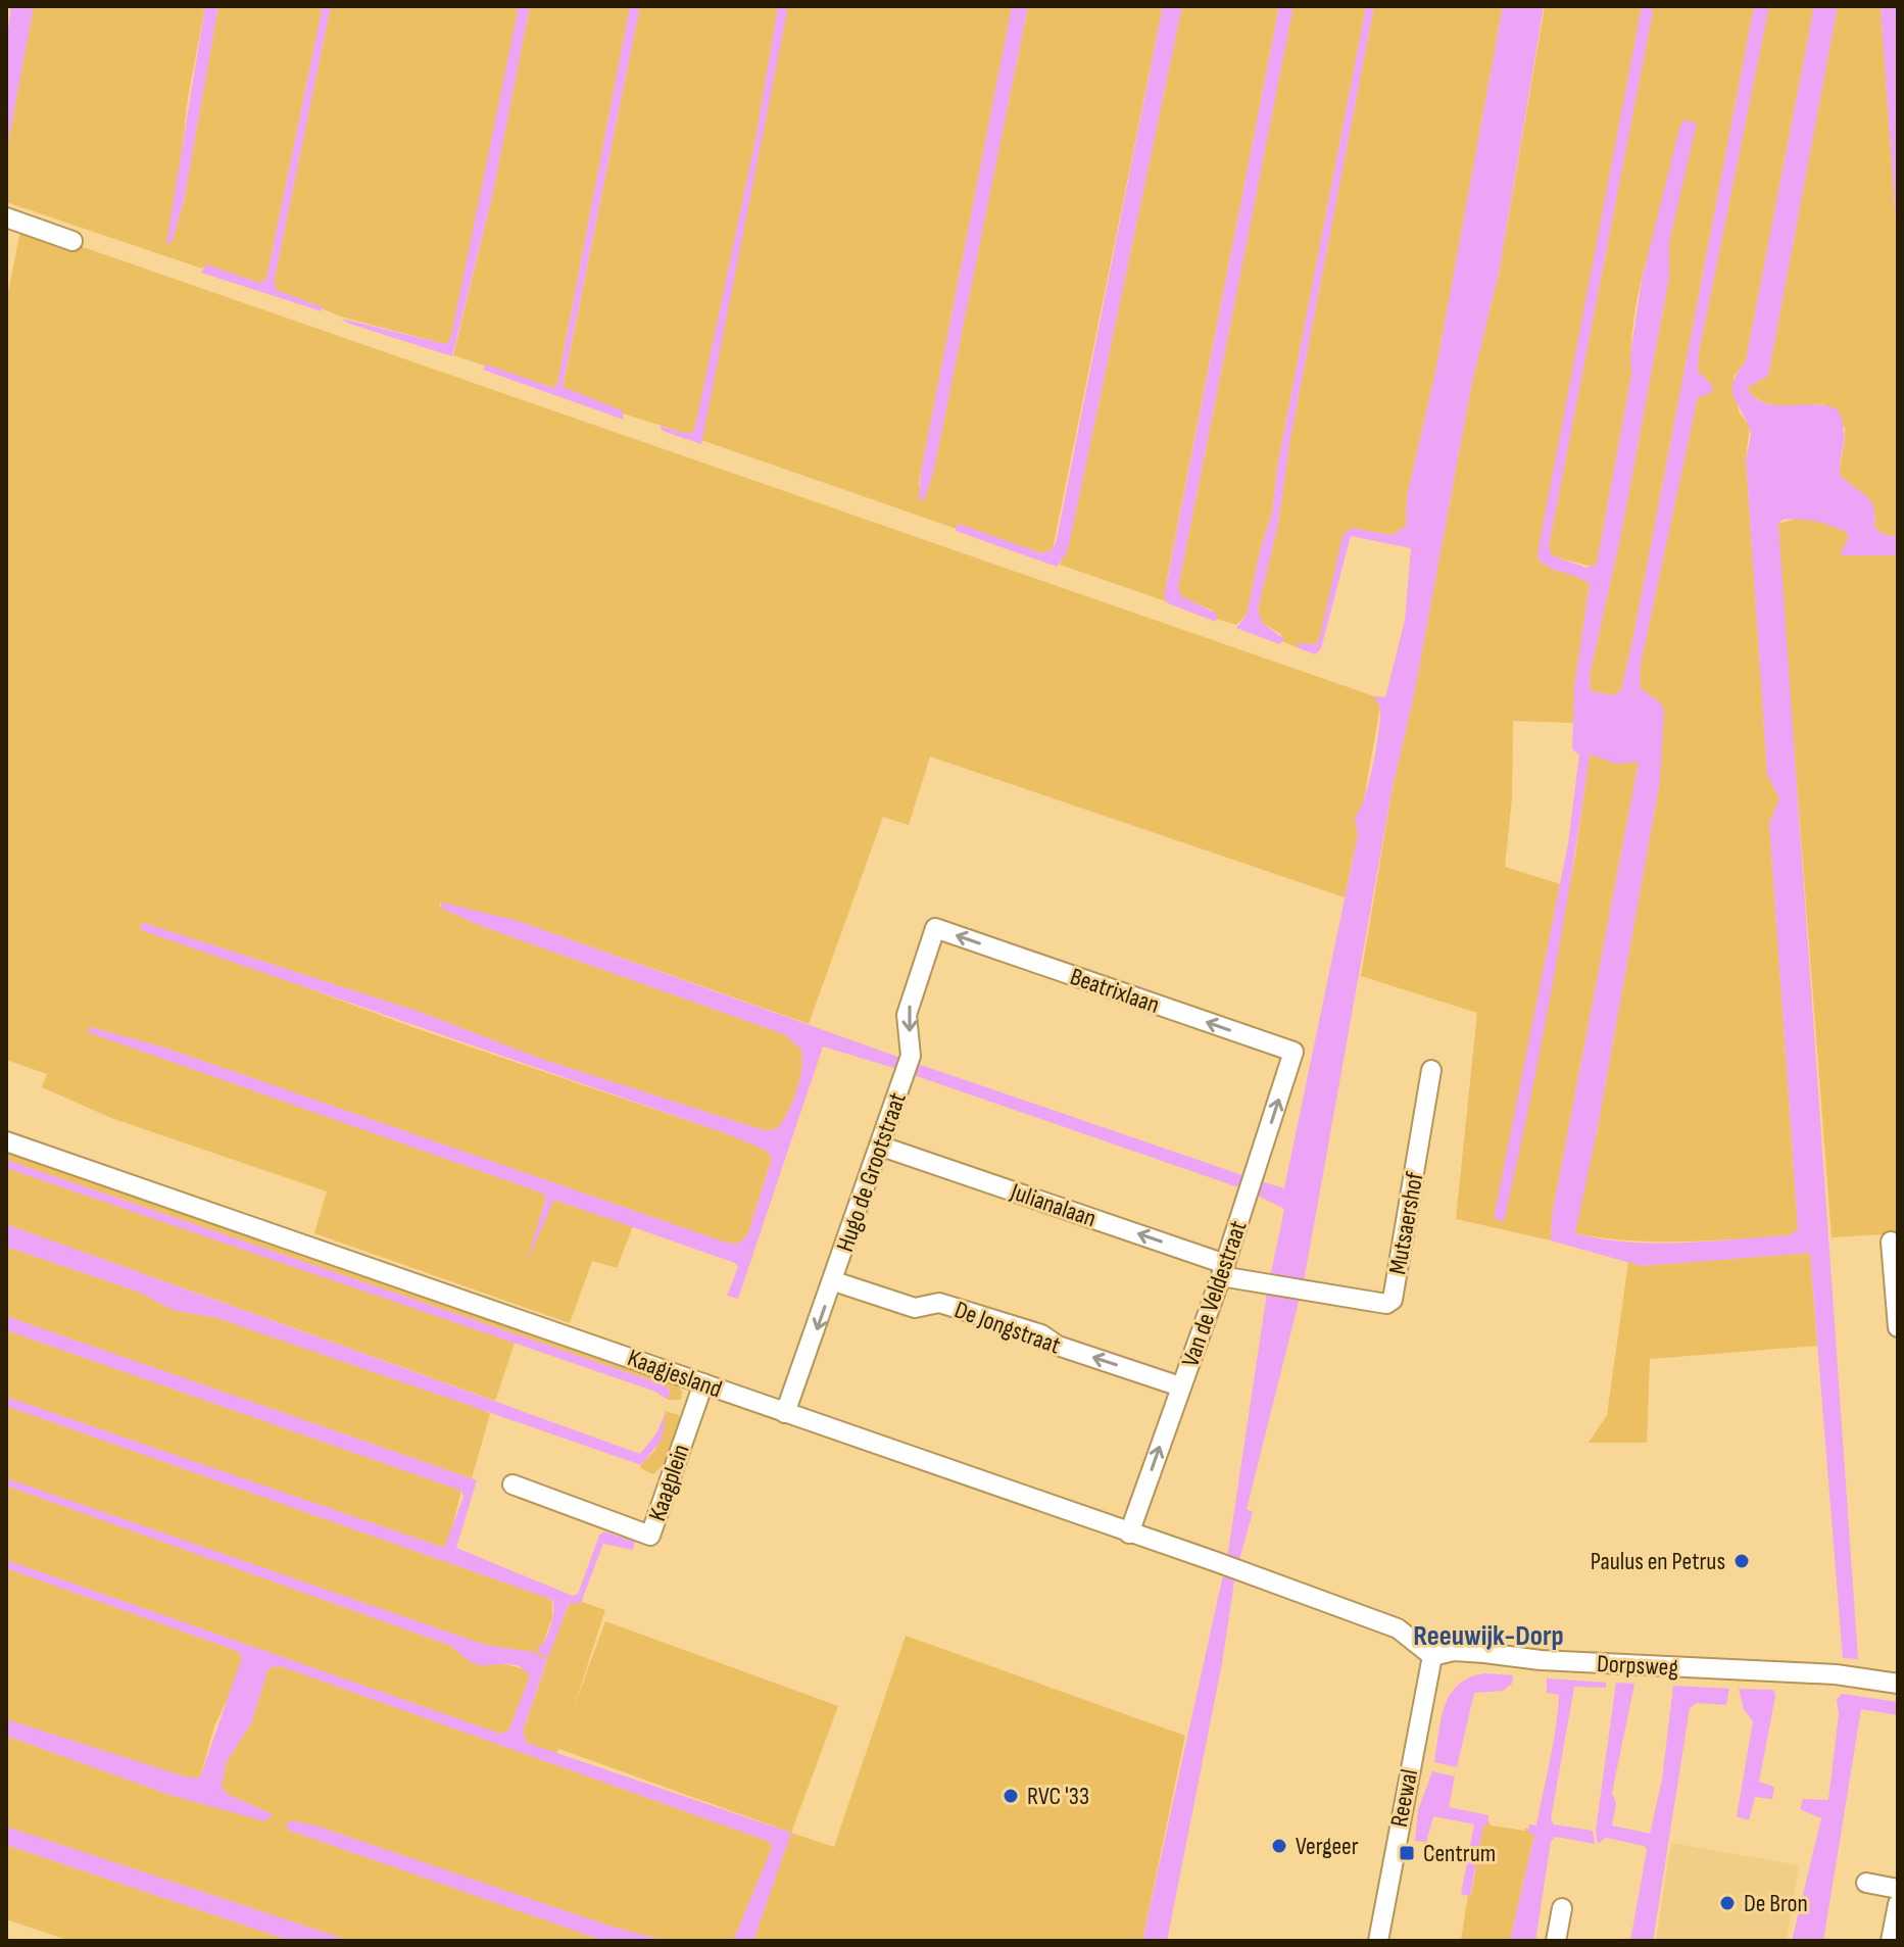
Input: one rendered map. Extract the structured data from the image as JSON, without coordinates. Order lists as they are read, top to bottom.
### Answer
{
  "streets": {
    "street": [
      "Beatrixlaan",
      "Hugo de Grootstraat",
      "Julianalaan",
      "Mutsaershof",
      "Van de Veldestraat",
      "De Jongstraat",
      "Kaagjesland",
      "Kaagplein",
      "Dorpsweg",
      "Reewal"
    ]
  },
  "crossings": [
    ["Beatrixlaan", "Hugo de Grootstraat"],
    ["Beatrixlaan", "Van de Veldestraat"],
    ["Hugo de Grootstraat", "Julianalaan"],
    ["Hugo de Grootstraat", "De Jongstraat"],
    ["Hugo de Grootstraat", "Kaagjesland"],
    ["Julianalaan", "Mutsaershof"],
    ["Julianalaan", "Van de Veldestraat"],
    ["Mutsaershof", "Van de Veldestraat"],
    ["Van de Veldestraat", "De Jongstraat"],
    ["Van de Veldestraat", "Kaagjesland"],
    ["Kaagjesland", "Kaagplein"],
    ["Kaagjesland", "Dorpsweg"],
    ["Kaagjesland", "Reewal"],
    ["Dorpsweg", "Reewal"]
  ],
  "one_way": [
    "Beatrixlaan",
    "Hugo de Grootstraat",
    "Julianalaan",
    "Van de Veldestraat",
    "De Jongstraat"
  ],
  "districts": ["Reeuwijk-Dorp"],
  "places": {
    "other": [
      "Paulus en Petrus",
      "RVC '33",
      "Vergeer",
      "De Bron"
    ],
    "transit": ["Centrum"]
  }
}
